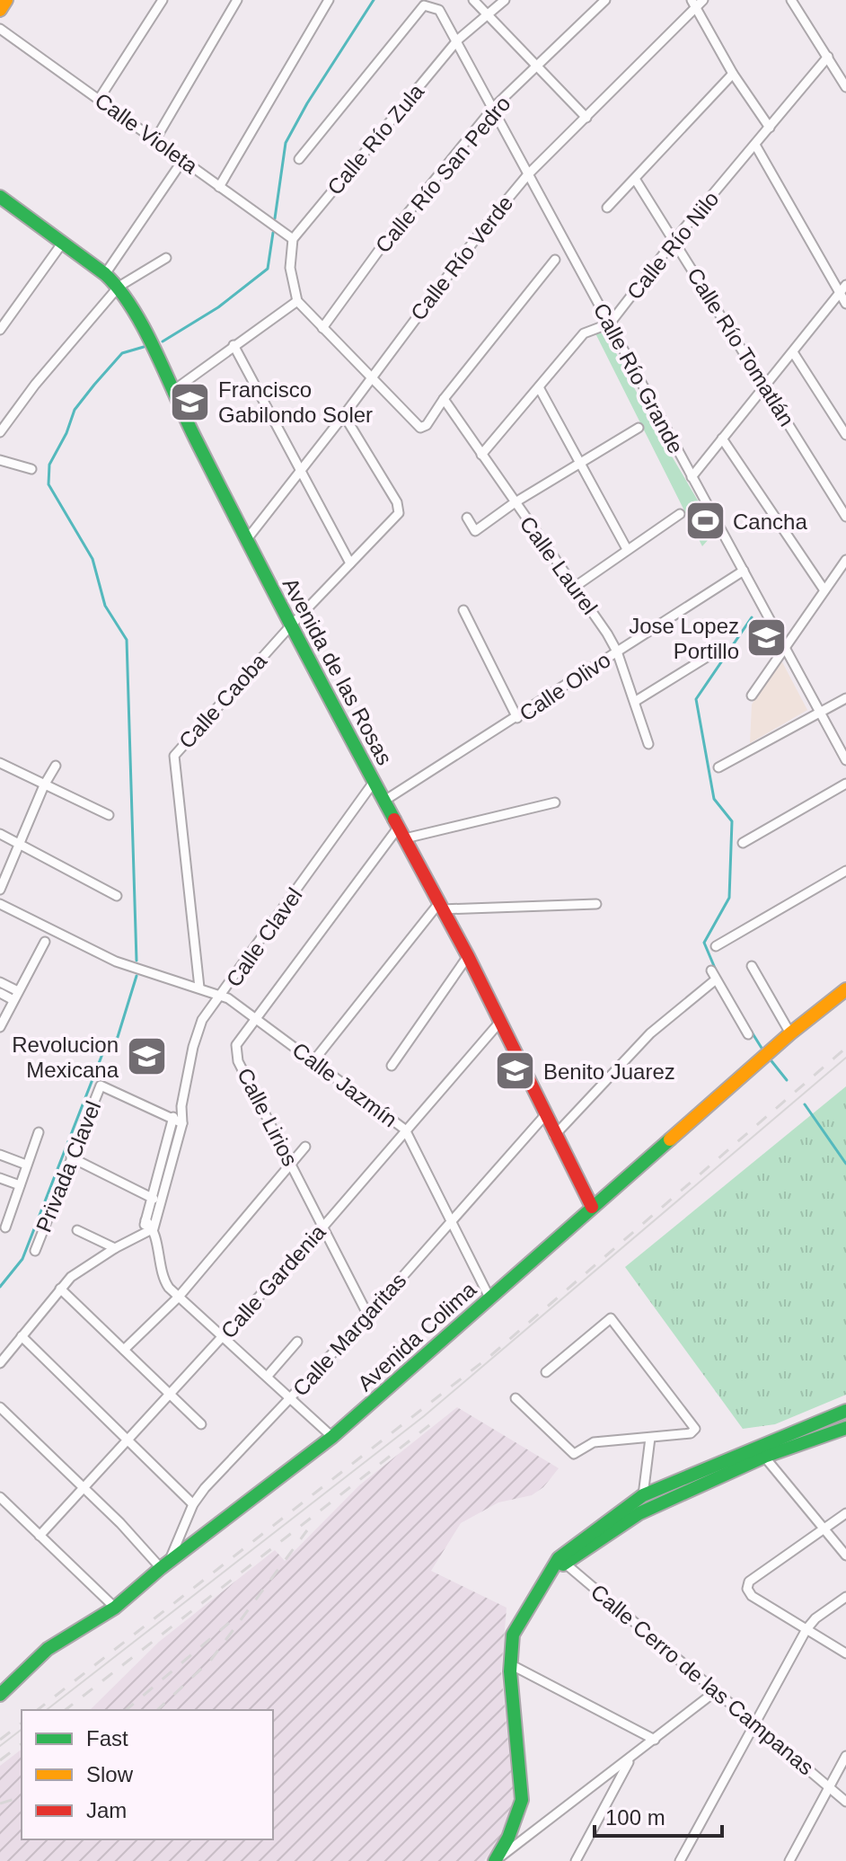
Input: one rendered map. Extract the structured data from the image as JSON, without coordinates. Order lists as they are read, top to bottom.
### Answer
{
  "streets": {
    "street": [
      "Calle Violeta",
      "Calle Río Zula",
      "Calle Río San Pedro",
      "Calle Río Nilo",
      "Calle Río Verde",
      "Calle Río Tomatlán",
      "Calle Río Grande",
      "Calle Laurel",
      "Avenida de las Rosas",
      "Calle Olivo",
      "Calle Caoba",
      "Calle Clavel",
      "Calle Jazmín",
      "Calle Lirios",
      "Privada Clavel",
      "Calle Gardenia",
      "Calle Margaritas",
      "Avenida Colima",
      "Calle Cerro de las Campanas"
    ]
  },
  "crossings": [
    ["Calle Violeta", "Calle Río Zula"],
    ["Calle Río Zula", "Calle Río Grande"],
    ["Calle Río San Pedro", "Calle Río Grande"],
    ["Calle Río Nilo", "Calle Río Tomatlán"],
    ["Calle Río Nilo", "Calle Río Grande"],
    ["Calle Río Nilo", "Calle Laurel"],
    ["Calle Río Verde", "Calle Río Grande"],
    ["Calle Río Verde", "Avenida de las Rosas"],
    ["Calle Río Verde", "Calle Caoba"],
    ["Calle Río Grande", "Calle Olivo"],
    ["Calle Laurel", "Calle Olivo"],
    ["Avenida de las Rosas", "Calle Olivo"],
    ["Avenida de las Rosas", "Calle Caoba"],
    ["Avenida de las Rosas", "Calle Clavel"],
    ["Avenida de las Rosas", "Calle Lirios"],
    ["Avenida de las Rosas", "Calle Gardenia"],
    ["Avenida de las Rosas", "Calle Margaritas"],
    ["Avenida de las Rosas", "Avenida Colima"],
    ["Calle Caoba", "Calle Jazmín"],
    ["Calle Clavel", "Calle Jazmín"],
    ["Calle Clavel", "Privada Clavel"],
    ["Calle Jazmín", "Calle Lirios"],
    ["Calle Jazmín", "Calle Gardenia"],
    ["Calle Jazmín", "Calle Margaritas"],
    ["Calle Jazmín", "Avenida Colima"],
    ["Calle Lirios", "Calle Gardenia"],
    ["Calle Lirios", "Calle Margaritas"],
    ["Calle Margaritas", "Avenida Colima"]
  ],
  "places": {
    "school or university": [
      "Francisco Gabilondo Soler",
      "Jose Lopez Portillo",
      "Revolucion Mexicana",
      "Benito Juarez"
    ],
    "sports": ["Cancha"]
  },
  "legend": ["Fast", "Slow", "Jam"],
  "scale_bar": "100 m"
}
